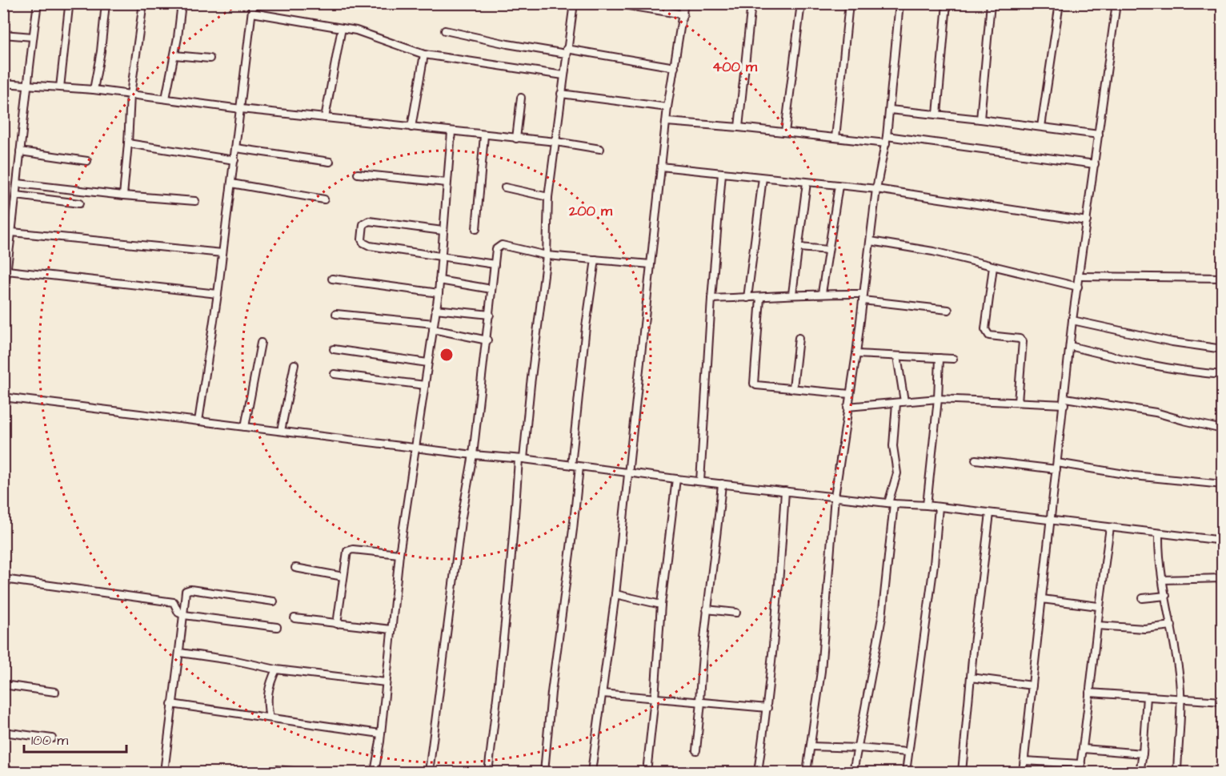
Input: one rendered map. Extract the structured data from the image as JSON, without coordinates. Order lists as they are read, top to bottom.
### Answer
{
  "scale_bar": "100 m",
  "rings": ["400 m", "200 m"]
}
